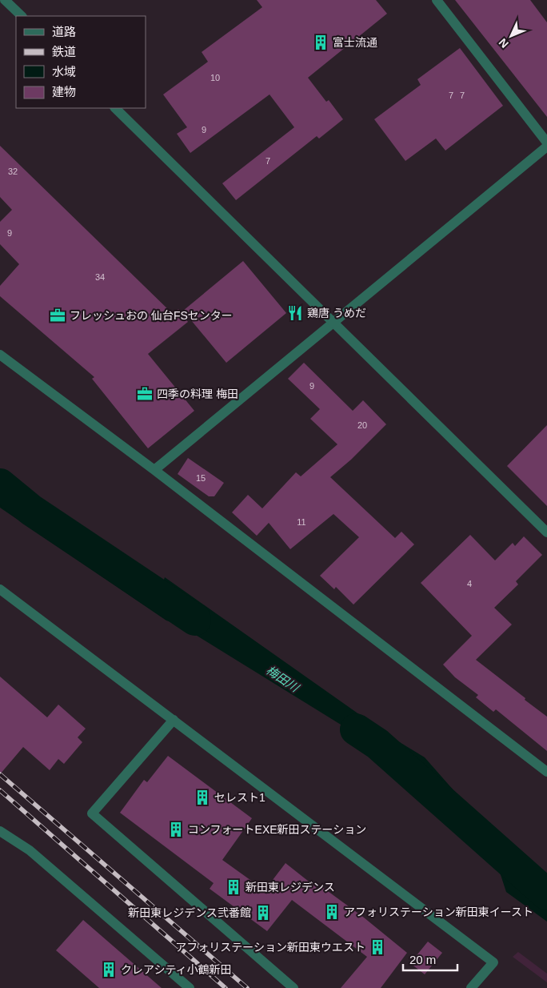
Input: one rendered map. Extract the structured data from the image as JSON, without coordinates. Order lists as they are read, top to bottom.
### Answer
{
  "water": ["梅田川"],
  "places": {
    "building": [
      "富士流通",
      "セレスト1",
      "コンフォートEXE新田ステーション",
      "新田東レジデンス",
      "アフォリステーション新田東イースト",
      "新田東レジデンス弐番館",
      "アフォリステーション新田東ウエスト",
      "クレアシティ小鶴新田"
    ],
    "restaurant": ["鶏唐 うめだ"],
    "office": ["フレッシュおの 仙台FSセンター", "四季の料理 梅田"]
  },
  "house_numbers": [
    "10",
    "7",
    "7",
    "9",
    "7",
    "32",
    "9",
    "34",
    "9",
    "20",
    "15",
    "11",
    "4"
  ],
  "legend": [
    "道路",
    "鉄道",
    "水域",
    "建物"
  ],
  "scale_bar": "20 m",
  "north": "bottom left"
}
